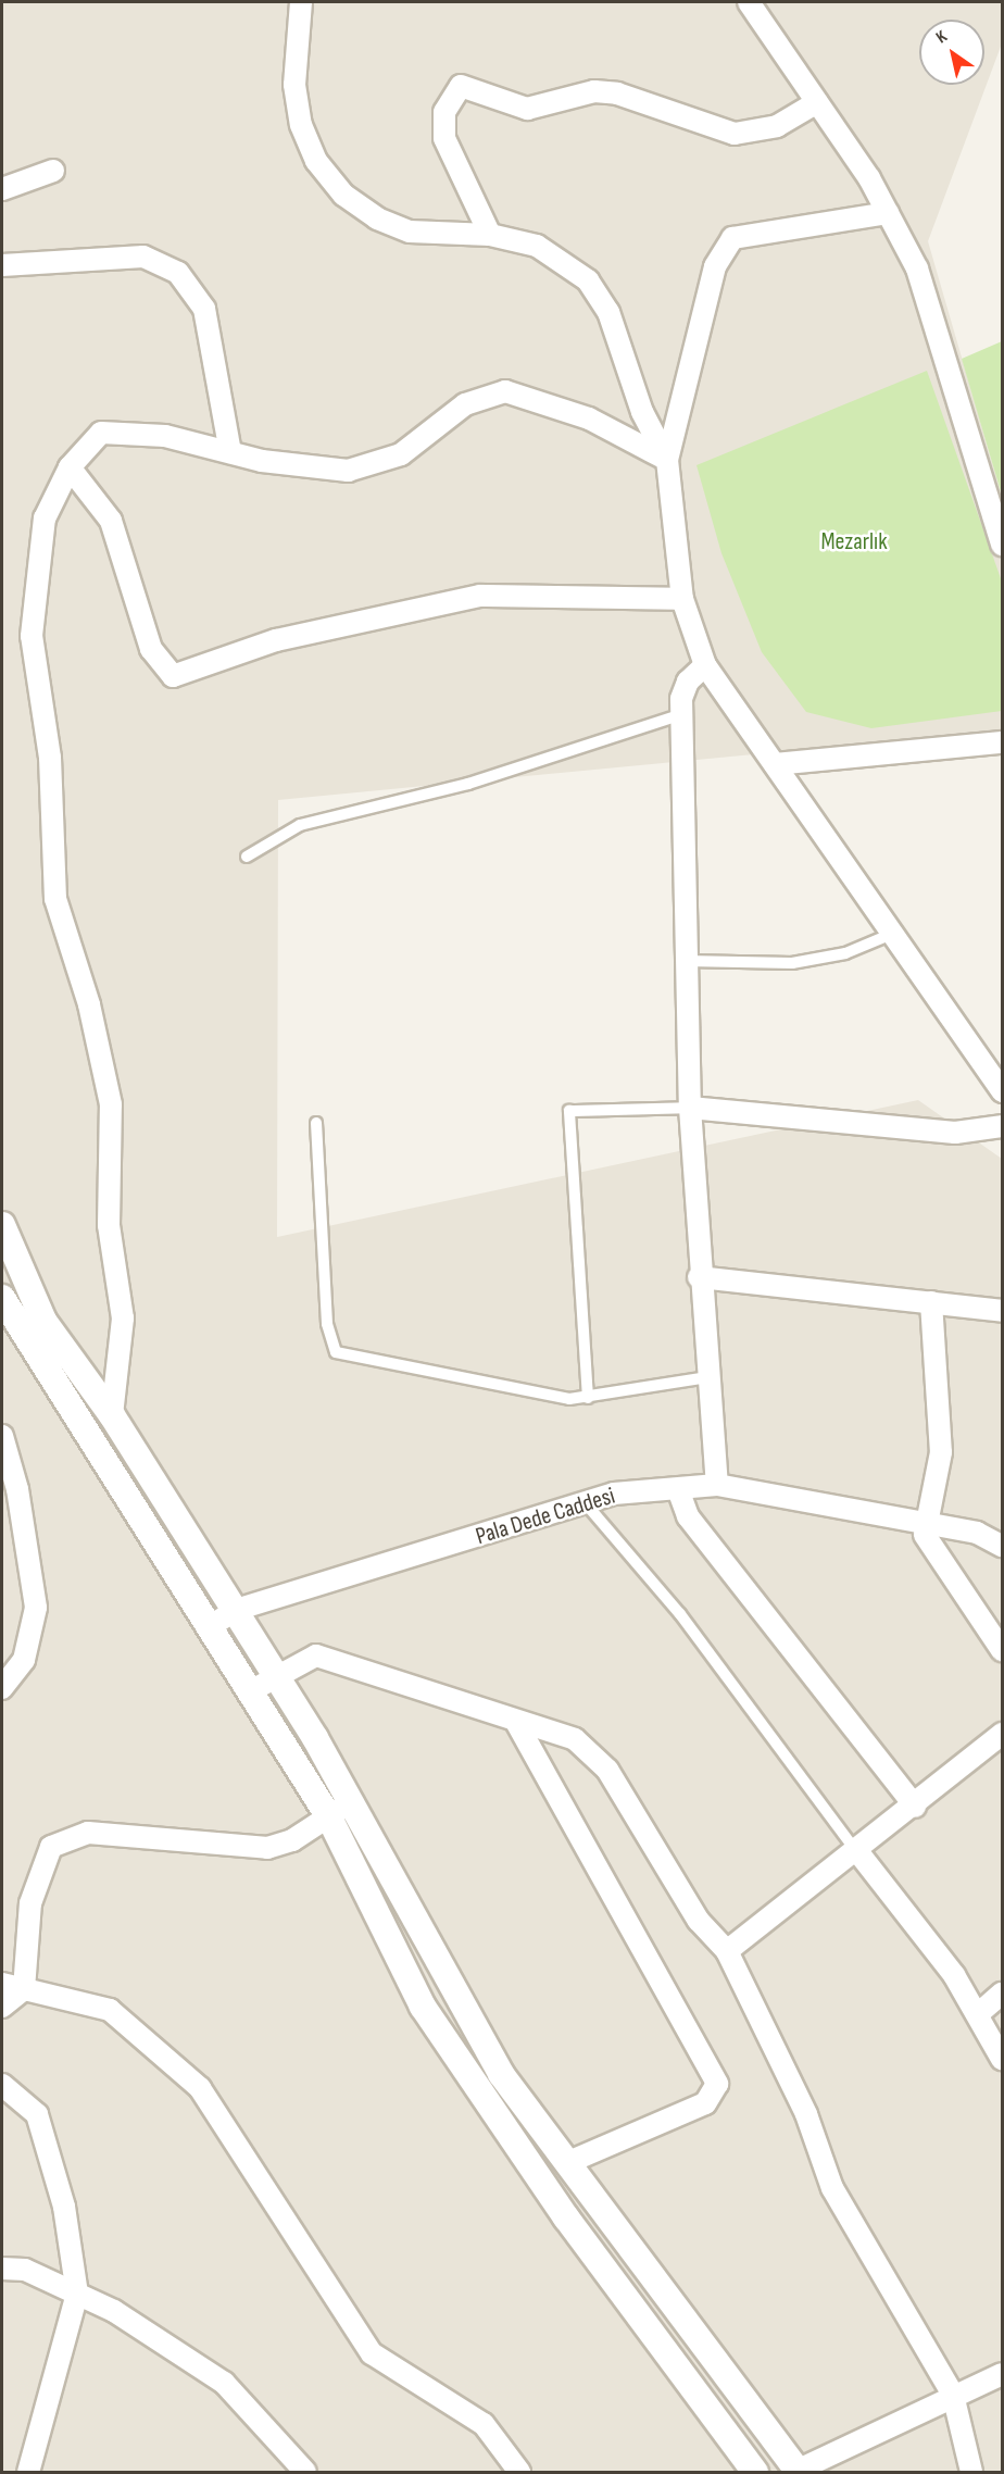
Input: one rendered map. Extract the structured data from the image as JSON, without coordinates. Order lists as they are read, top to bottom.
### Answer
{
  "streets": {
    "street": ["Pala Dede Caddesi"]
  },
  "parks": ["Mezarlık"],
  "north": "top left"
}
